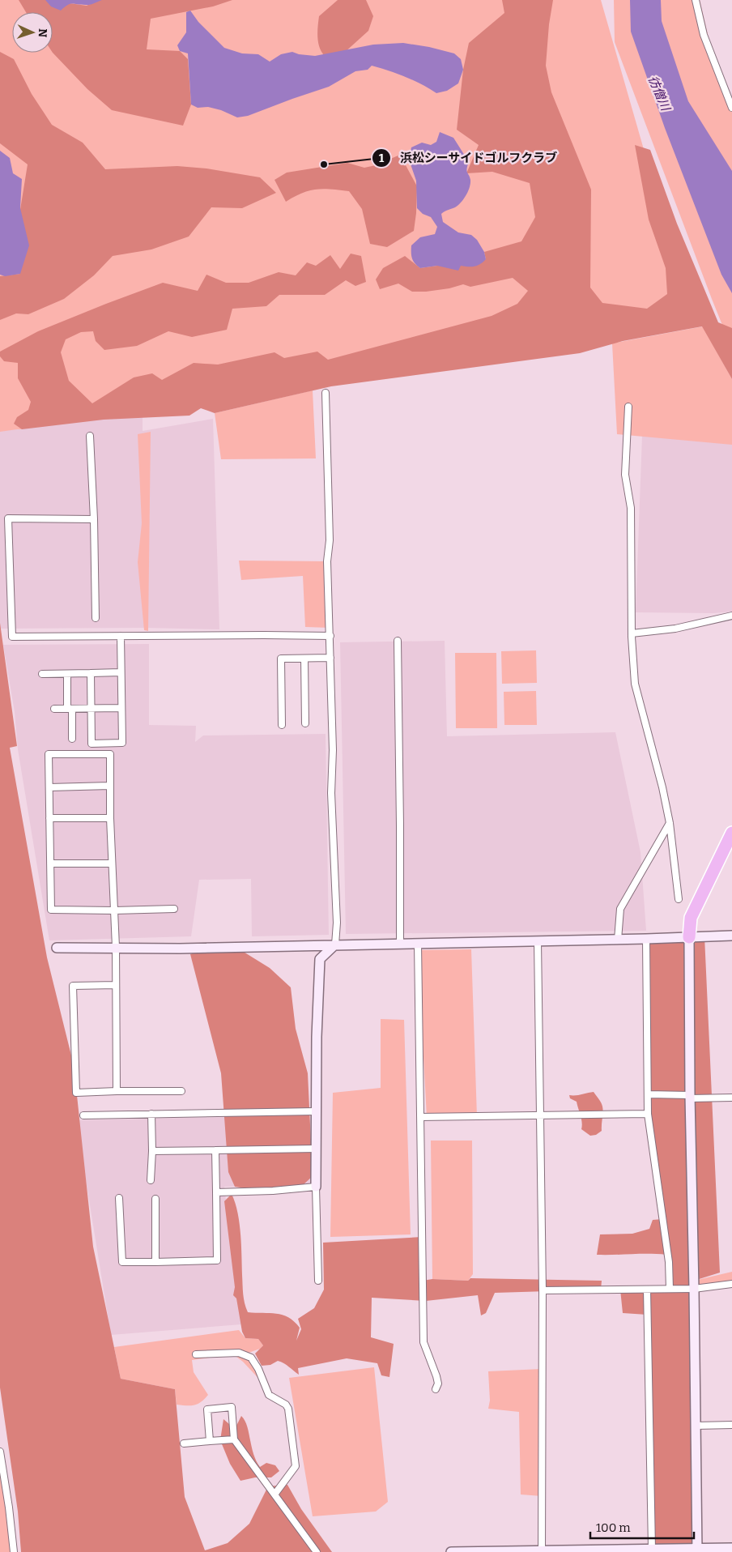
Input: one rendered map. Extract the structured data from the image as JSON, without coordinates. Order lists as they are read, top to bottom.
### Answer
{
  "water": ["彷僧川"],
  "places": ["浜松シーサイドゴルフクラブ"],
  "scale_bar": "100 m",
  "north": "right"
}
